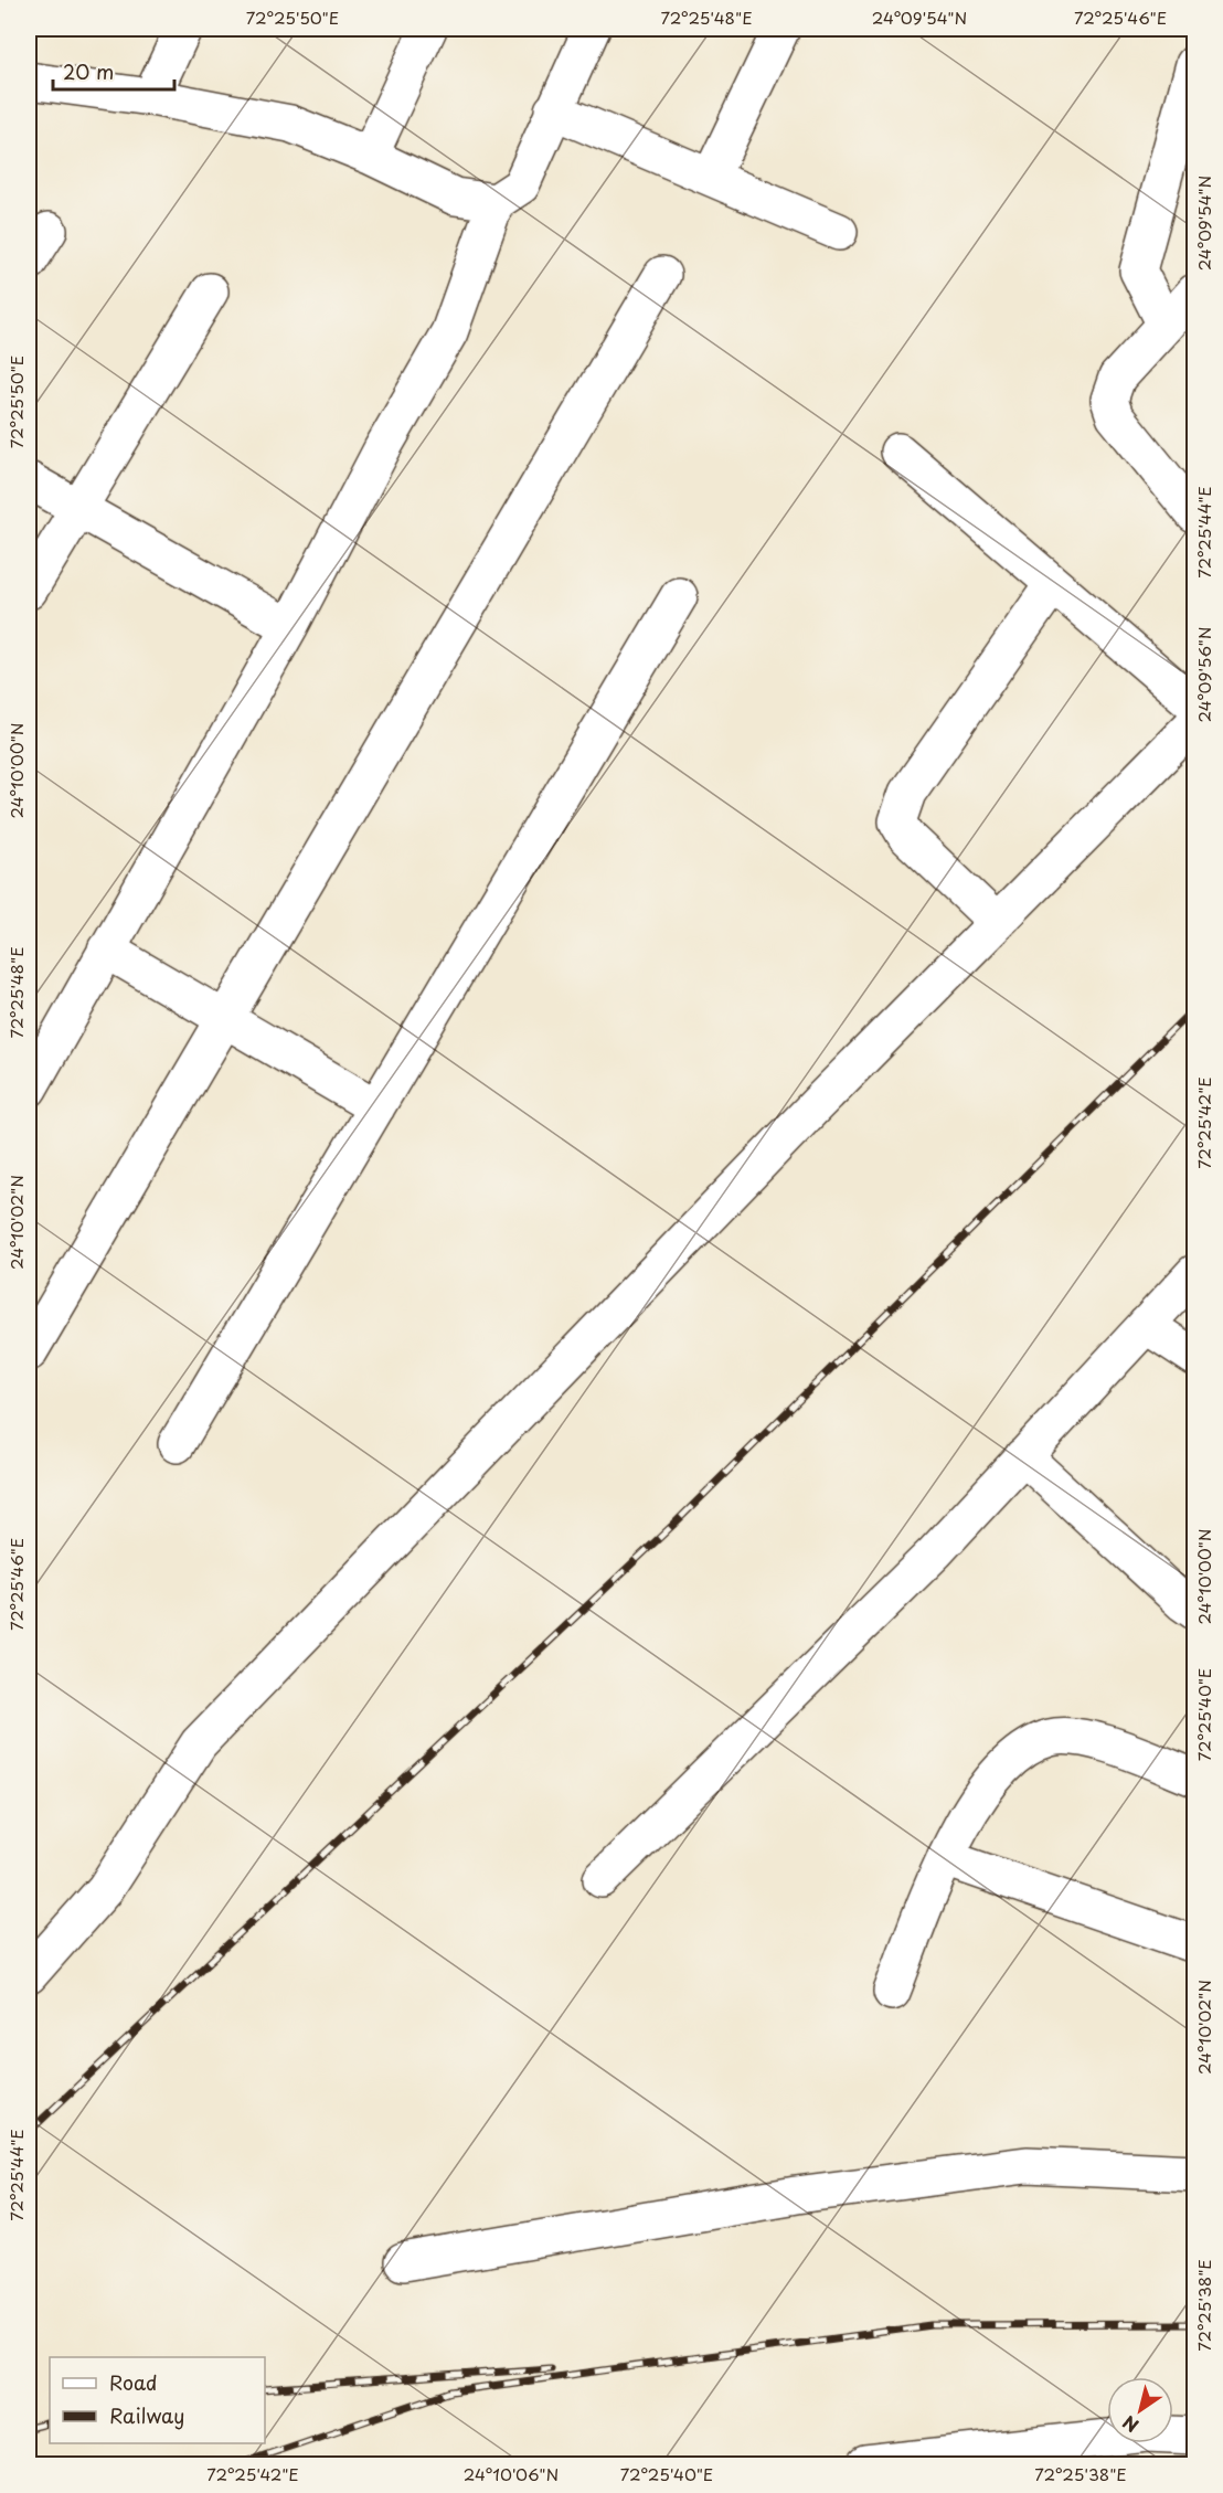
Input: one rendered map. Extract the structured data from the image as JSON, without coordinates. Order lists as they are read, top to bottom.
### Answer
{
  "legend": ["Road", "Railway"],
  "scale_bar": "20 m",
  "north": "bottom left",
  "coordinates": [
    "72°25'50\"E",
    "72°25'48\"E",
    "24°09'54\"N",
    "72°25'46\"E",
    "72°25'44\"E",
    "24°09'56\"N",
    "24°10'00\"N",
    "72°25'42\"E",
    "24°10'02\"N",
    "72°25'40\"E",
    "72°25'38\"E",
    "24°10'06\"N"
  ]
}
